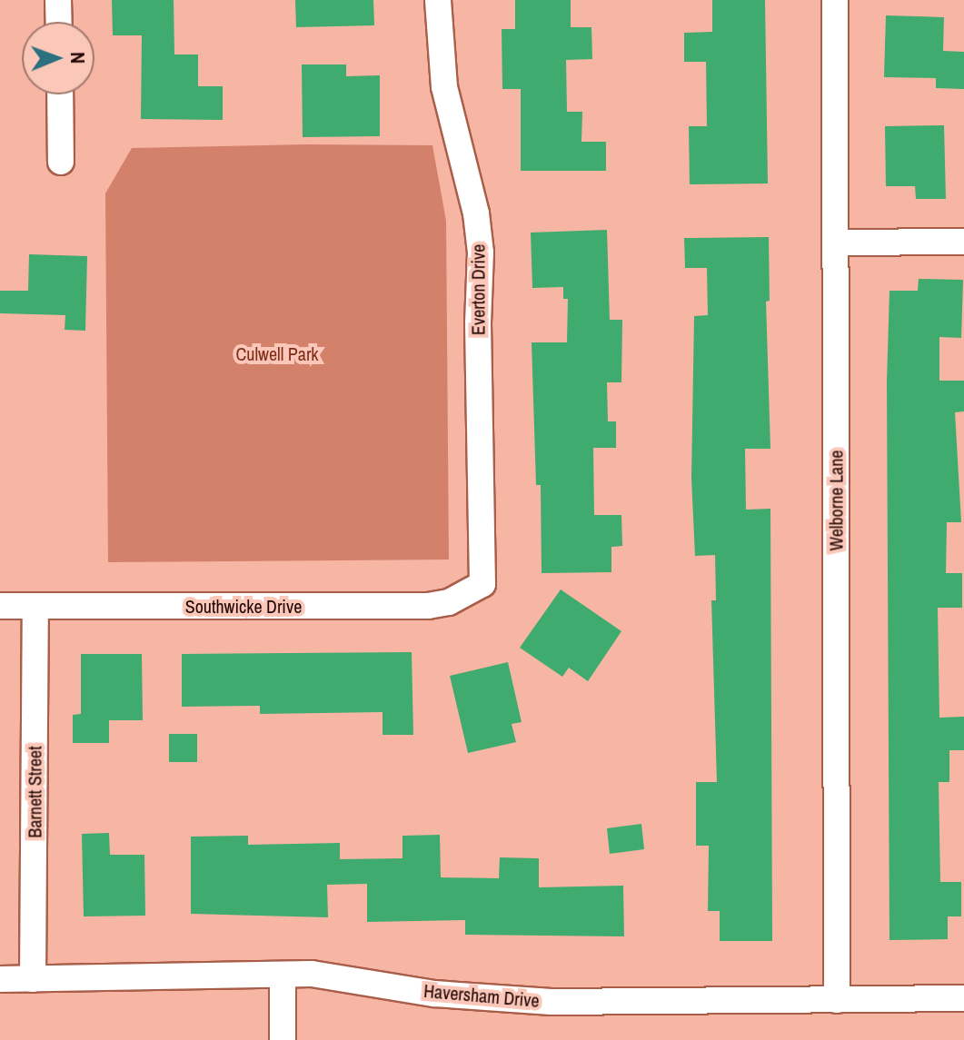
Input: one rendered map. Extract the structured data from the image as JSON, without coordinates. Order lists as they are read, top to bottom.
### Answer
{
  "streets": {
    "street": [
      "Everton Drive",
      "Welborne Lane",
      "Southwicke Drive",
      "Barnett Street",
      "Haversham Drive"
    ]
  },
  "crossings": [
    ["Everton Drive", "Southwicke Drive"],
    ["Welborne Lane", "Haversham Drive"],
    ["Southwicke Drive", "Barnett Street"],
    ["Barnett Street", "Haversham Drive"]
  ],
  "parks": ["Culwell Park"],
  "north": "right"
}
